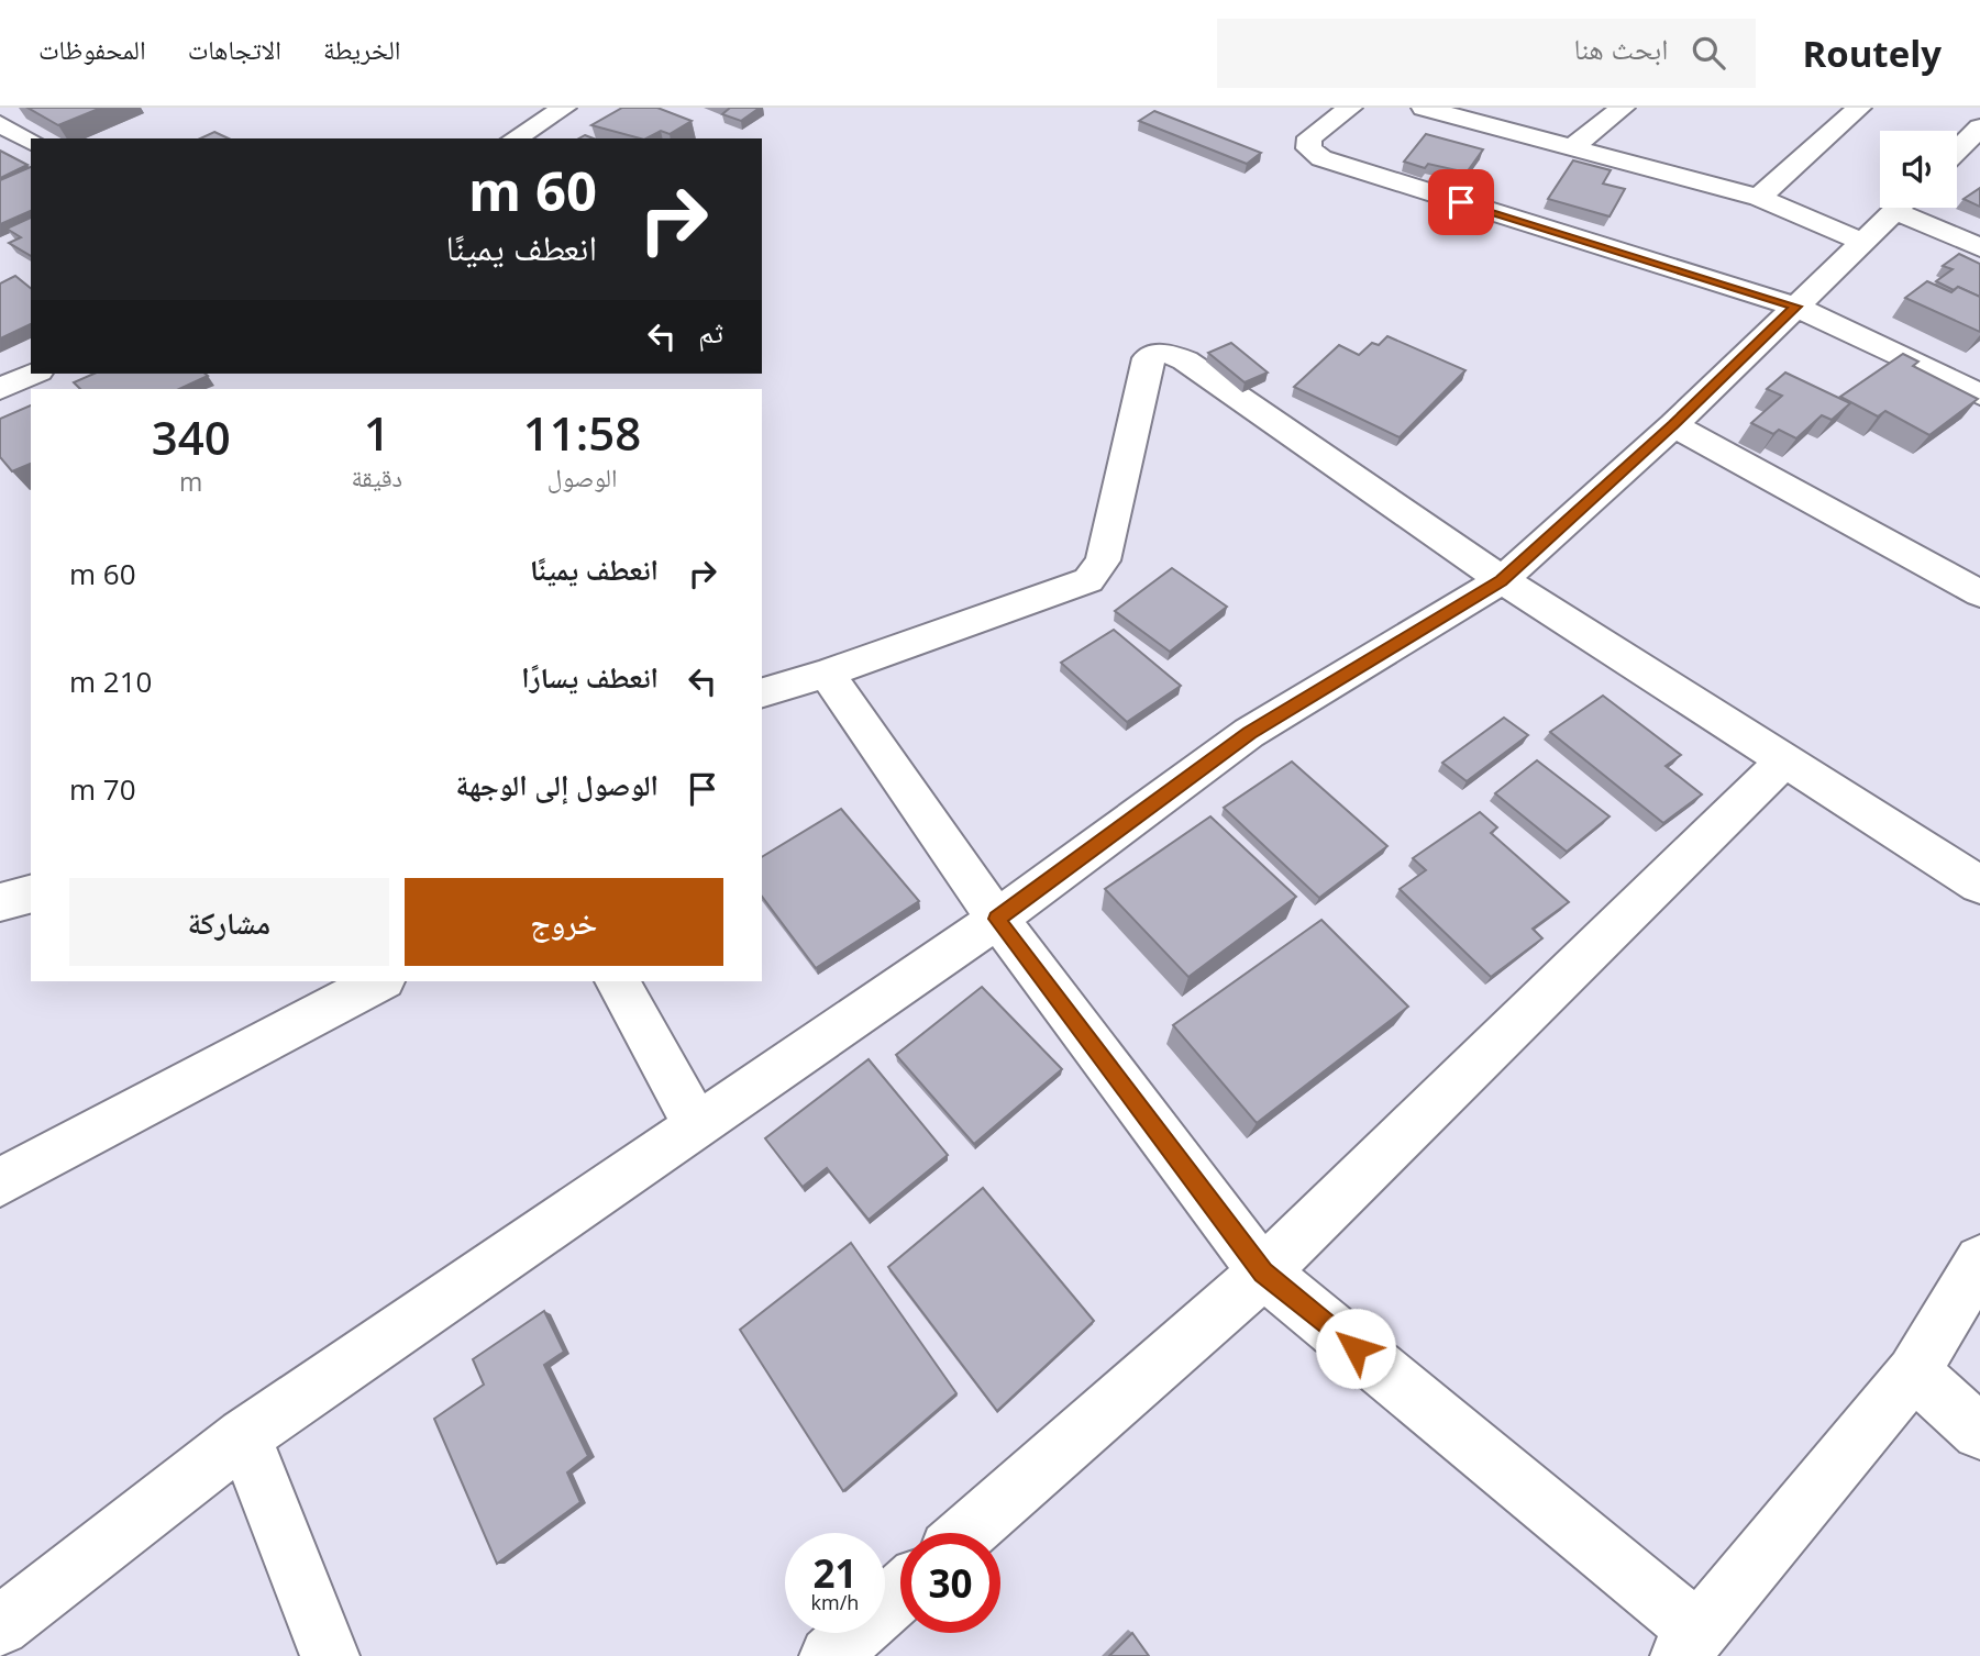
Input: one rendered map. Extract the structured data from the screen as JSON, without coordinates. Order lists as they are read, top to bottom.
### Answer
{
  "page": {
    "header": "Routely",
    "search": "ابحث هنا",
    "nav": ["الخريطة", "الاتجاهات", "المحفوظات"],
    "turn": ["60 m", "انعطف يمينًا"],
    "then": "ثم",
    "eta": [
      "11:58",
      "الوصول",
      "1",
      "دقيقة",
      "340",
      "m"
    ],
    "list": [
      {
        "name": "انعطف يمينًا",
        "value": "60 m"
      },
      {
        "name": "انعطف يسارًا",
        "value": "210 m"
      },
      {
        "name": "الوصول إلى الوجهة",
        "value": "70 m"
      }
    ],
    "buttons": ["خروج", "مشاركة"],
    "speed": "21 km/h",
    "limit": "30"
  }
}
